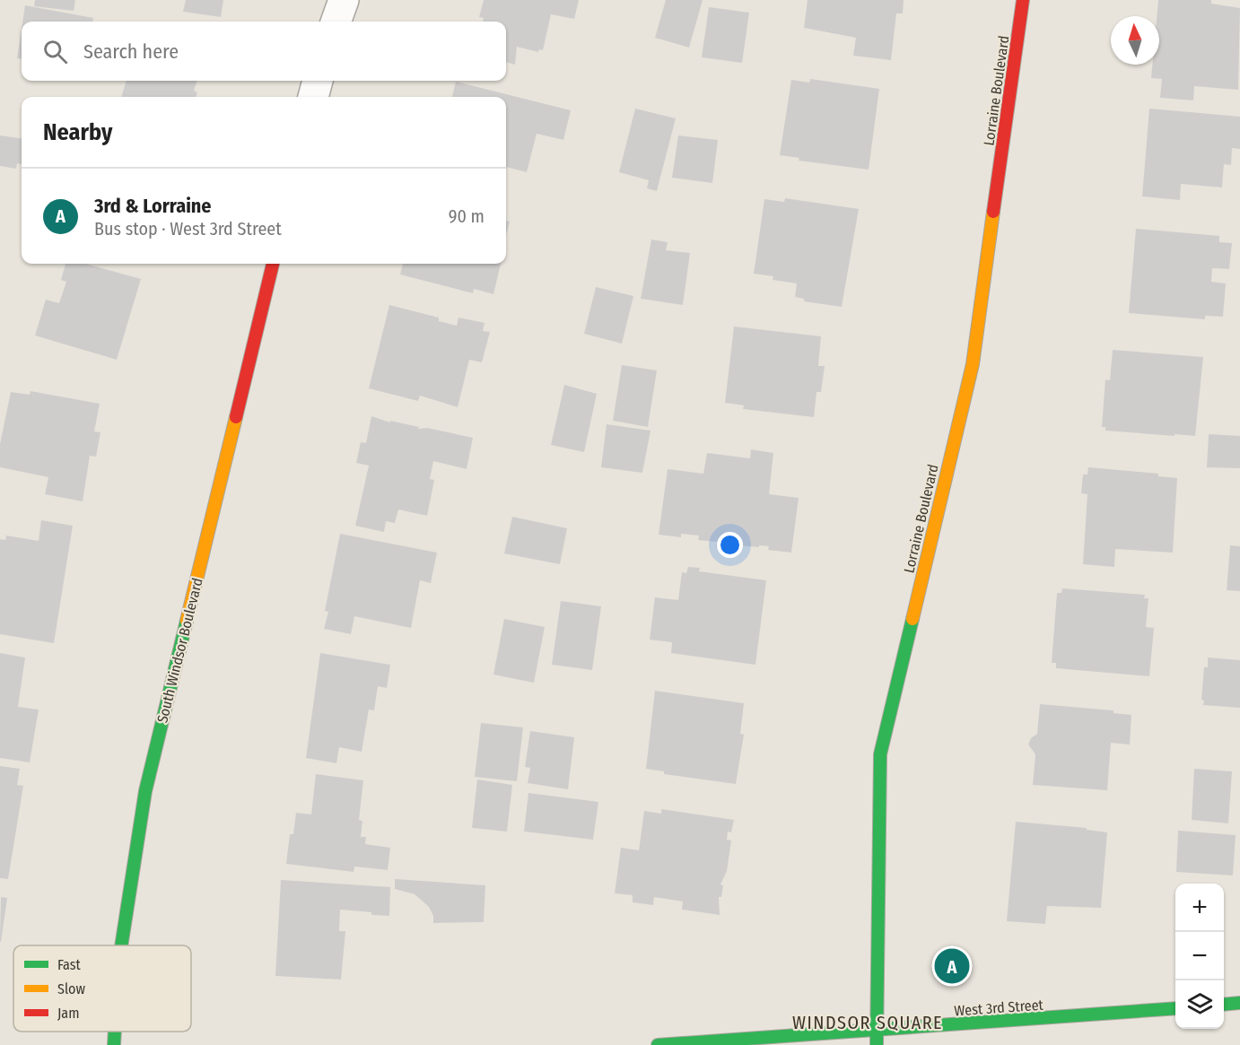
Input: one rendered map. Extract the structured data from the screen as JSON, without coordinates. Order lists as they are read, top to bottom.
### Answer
{
  "streets": {
    "street": ["Lorraine Boulevard", "South Windsor Boulevard", "West 3rd Street"]
  },
  "crossings": [
    ["Lorraine Boulevard", "West 3rd Street"]
  ],
  "districts": ["WINDSOR SQUARE"],
  "legend": ["Fast", "Slow", "Jam"],
  "north": "top",
  "page": {
    "search": "Search here",
    "heading": "Nearby",
    "list": [
      {
        "mark": "A",
        "name": "3rd & Lorraine",
        "note": "Bus stop · West 3rd Street",
        "value": "90 m"
      }
    ],
    "map_buttons": ["+", "−"],
    "pins": "A"
  }
}
